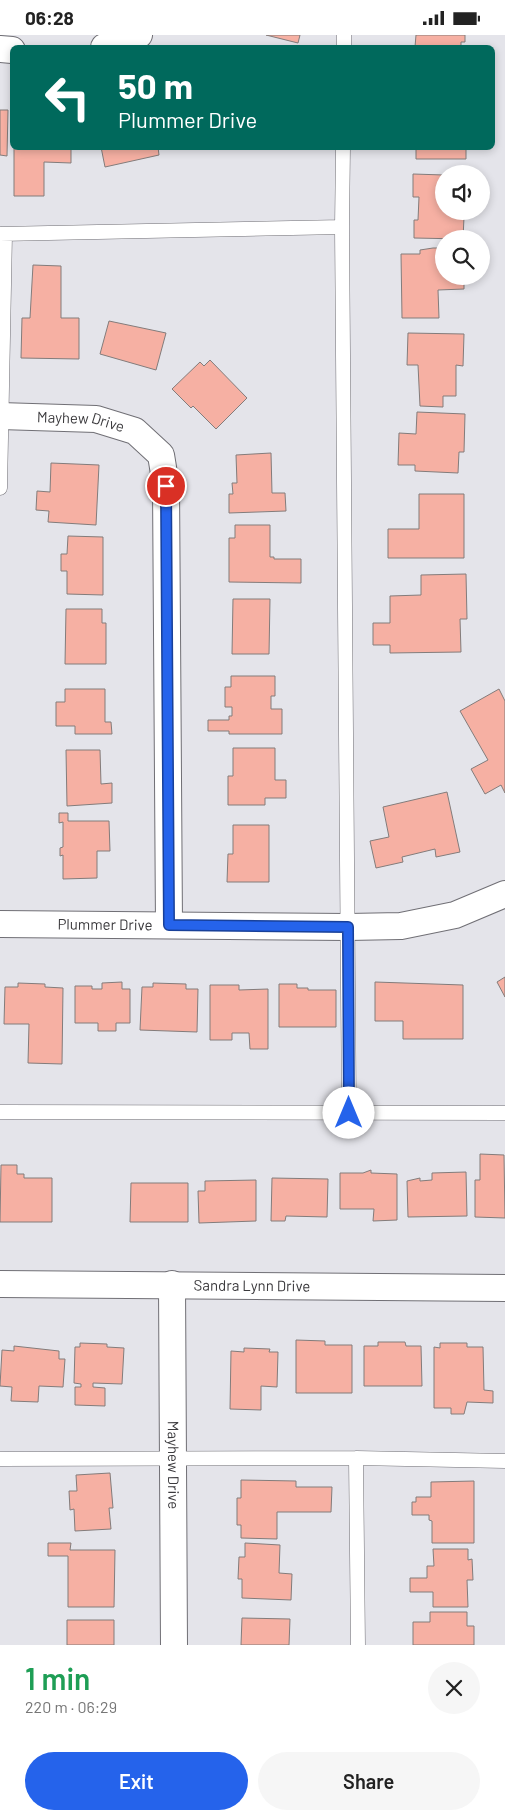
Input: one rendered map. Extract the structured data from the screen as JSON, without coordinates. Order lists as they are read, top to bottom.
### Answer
{
  "streets": {
    "street": ["Mayhew Drive", "Plummer Drive", "Sandra Lynn Drive"]
  },
  "crossings": [
    ["Mayhew Drive", "Plummer Drive"],
    ["Mayhew Drive", "Sandra Lynn Drive"]
  ],
  "page": {
    "status": "06:28",
    "turn": ["50 m", "Plummer Drive"],
    "heading": ["1 min", "220 m · 06:29"],
    "buttons": ["Exit", "Share"]
  }
}
